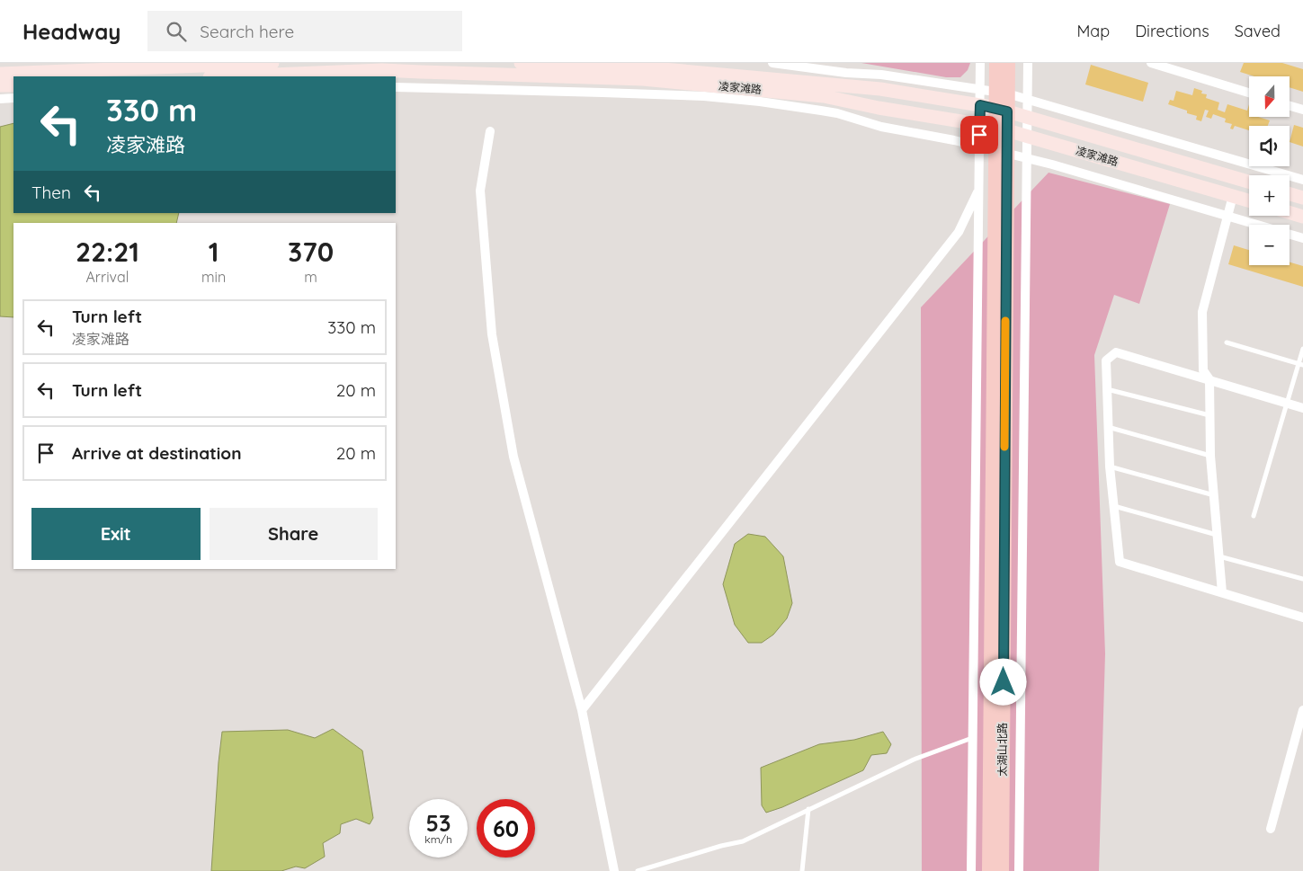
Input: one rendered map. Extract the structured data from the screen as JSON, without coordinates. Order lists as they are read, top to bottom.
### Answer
{
  "streets": {
    "main road": ["凌家滩路", "太湖山北路"]
  },
  "crossings": [
    ["凌家滩路", "太湖山北路"]
  ],
  "north": "bottom",
  "page": {
    "header": "Headway",
    "search": "Search here",
    "nav": ["Map", "Directions", "Saved"],
    "map_buttons": ["+", "−"],
    "turn": ["330 m", "凌家滩路"],
    "then": "Then",
    "eta": [
      "22:21",
      "Arrival",
      "1",
      "min",
      "370",
      "m"
    ],
    "list": [
      {
        "name": "Turn left",
        "note": "凌家滩路",
        "value": "330 m"
      },
      {
        "name": "Turn left",
        "value": "20 m"
      },
      {
        "name": "Arrive at destination",
        "value": "20 m"
      }
    ],
    "buttons": ["Exit", "Share"],
    "speed": "53 km/h",
    "limit": "60"
  }
}
